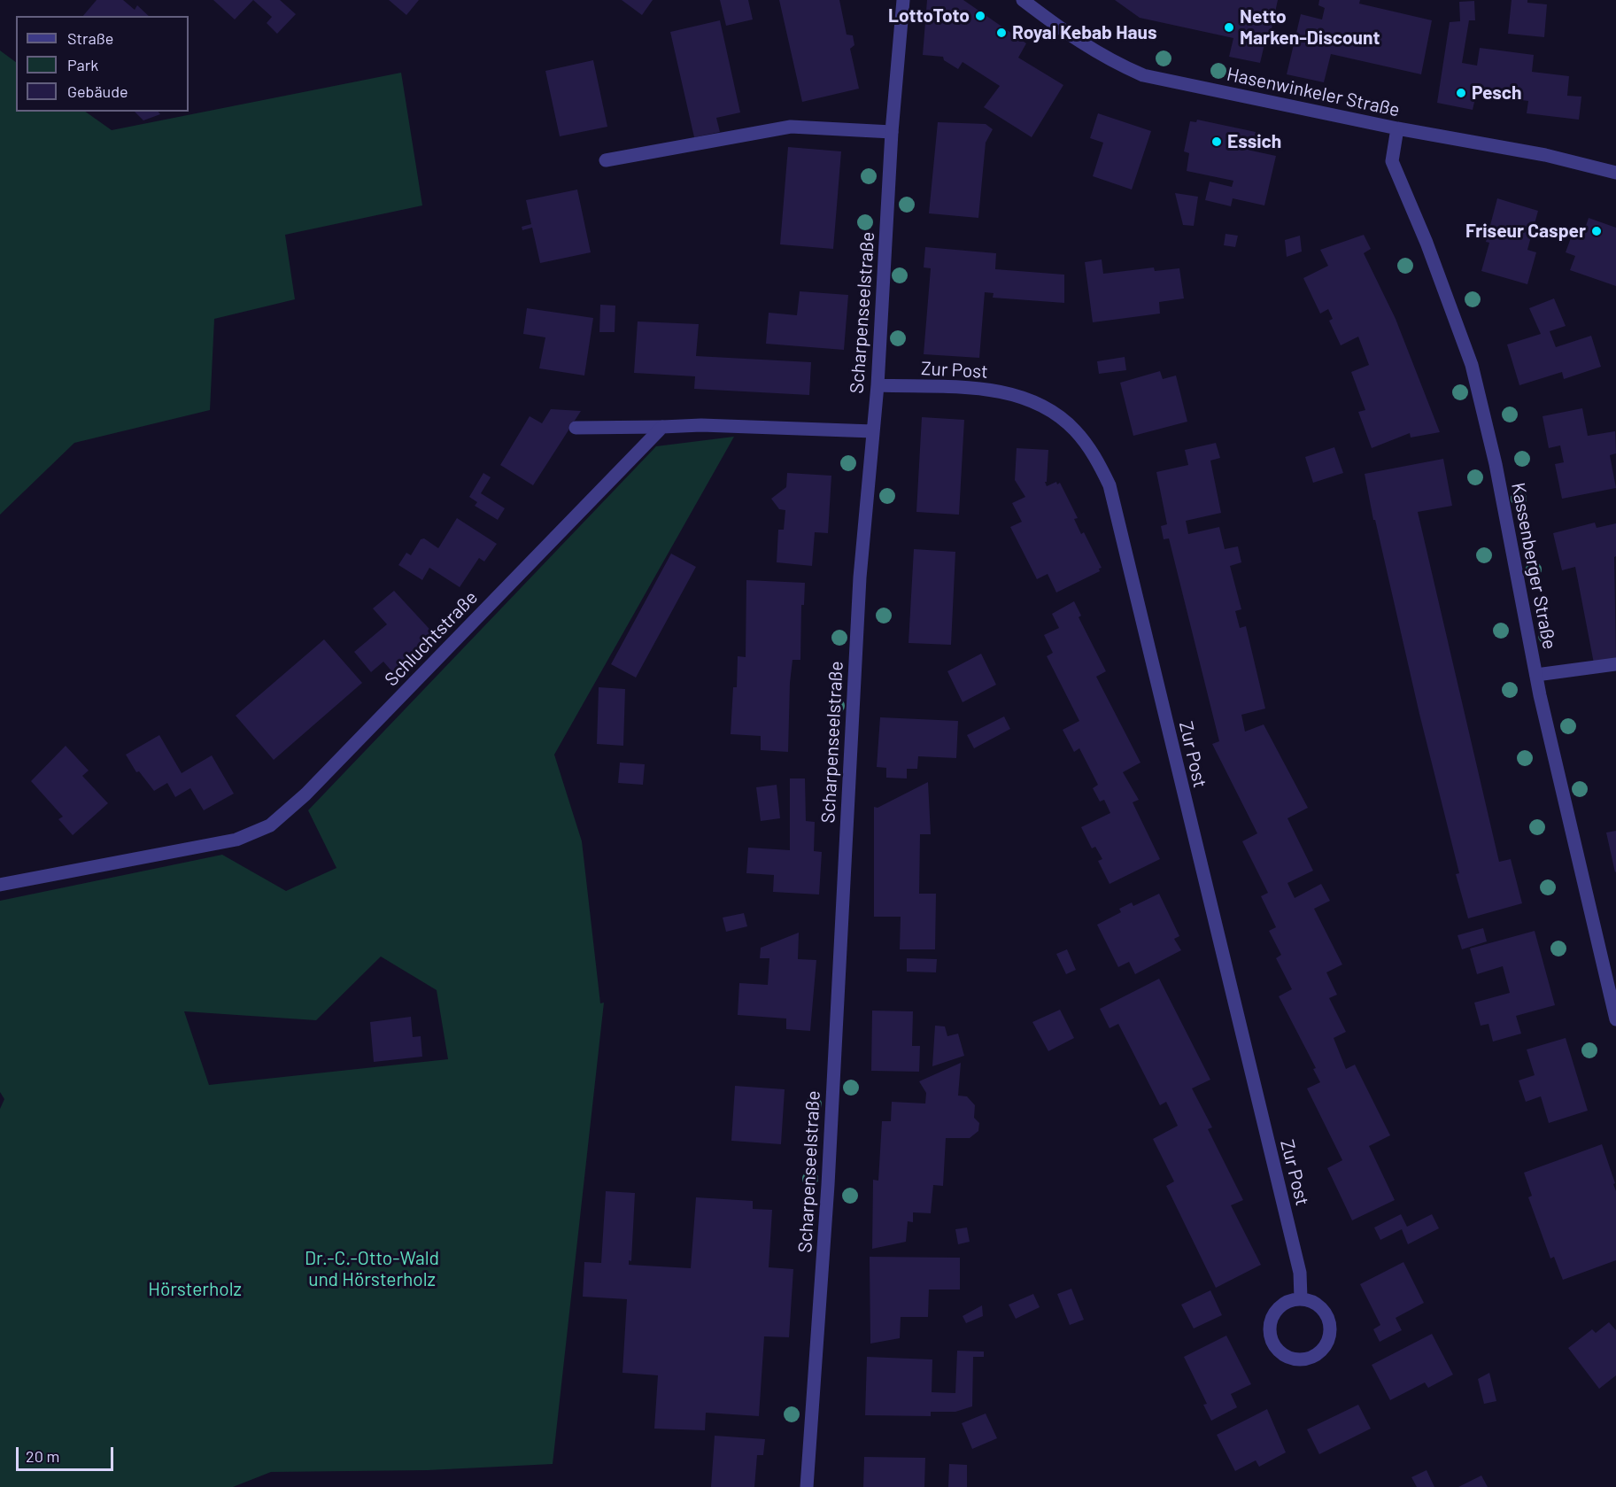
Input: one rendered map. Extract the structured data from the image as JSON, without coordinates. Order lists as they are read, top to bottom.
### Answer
{
  "streets": {
    "street": [
      "Hasenwinkeler Straße",
      "Scharpenseelstraße",
      "Zur Post",
      "Kassenberger Straße",
      "Schluchtstraße"
    ]
  },
  "crossings": [
    ["Hasenwinkeler Straße", "Kassenberger Straße"],
    ["Scharpenseelstraße", "Zur Post"]
  ],
  "parks": ["Dr.-C.-Otto-Wald und Hörsterholz", "Hörsterholz"],
  "places": [
    "LottoToto",
    "Netto Marken-Discount",
    "Royal Kebab Haus",
    "Pesch",
    "Essich",
    "Friseur Casper"
  ],
  "legend": ["Straße", "Park", "Gebäude"],
  "scale_bar": "20 m"
}
